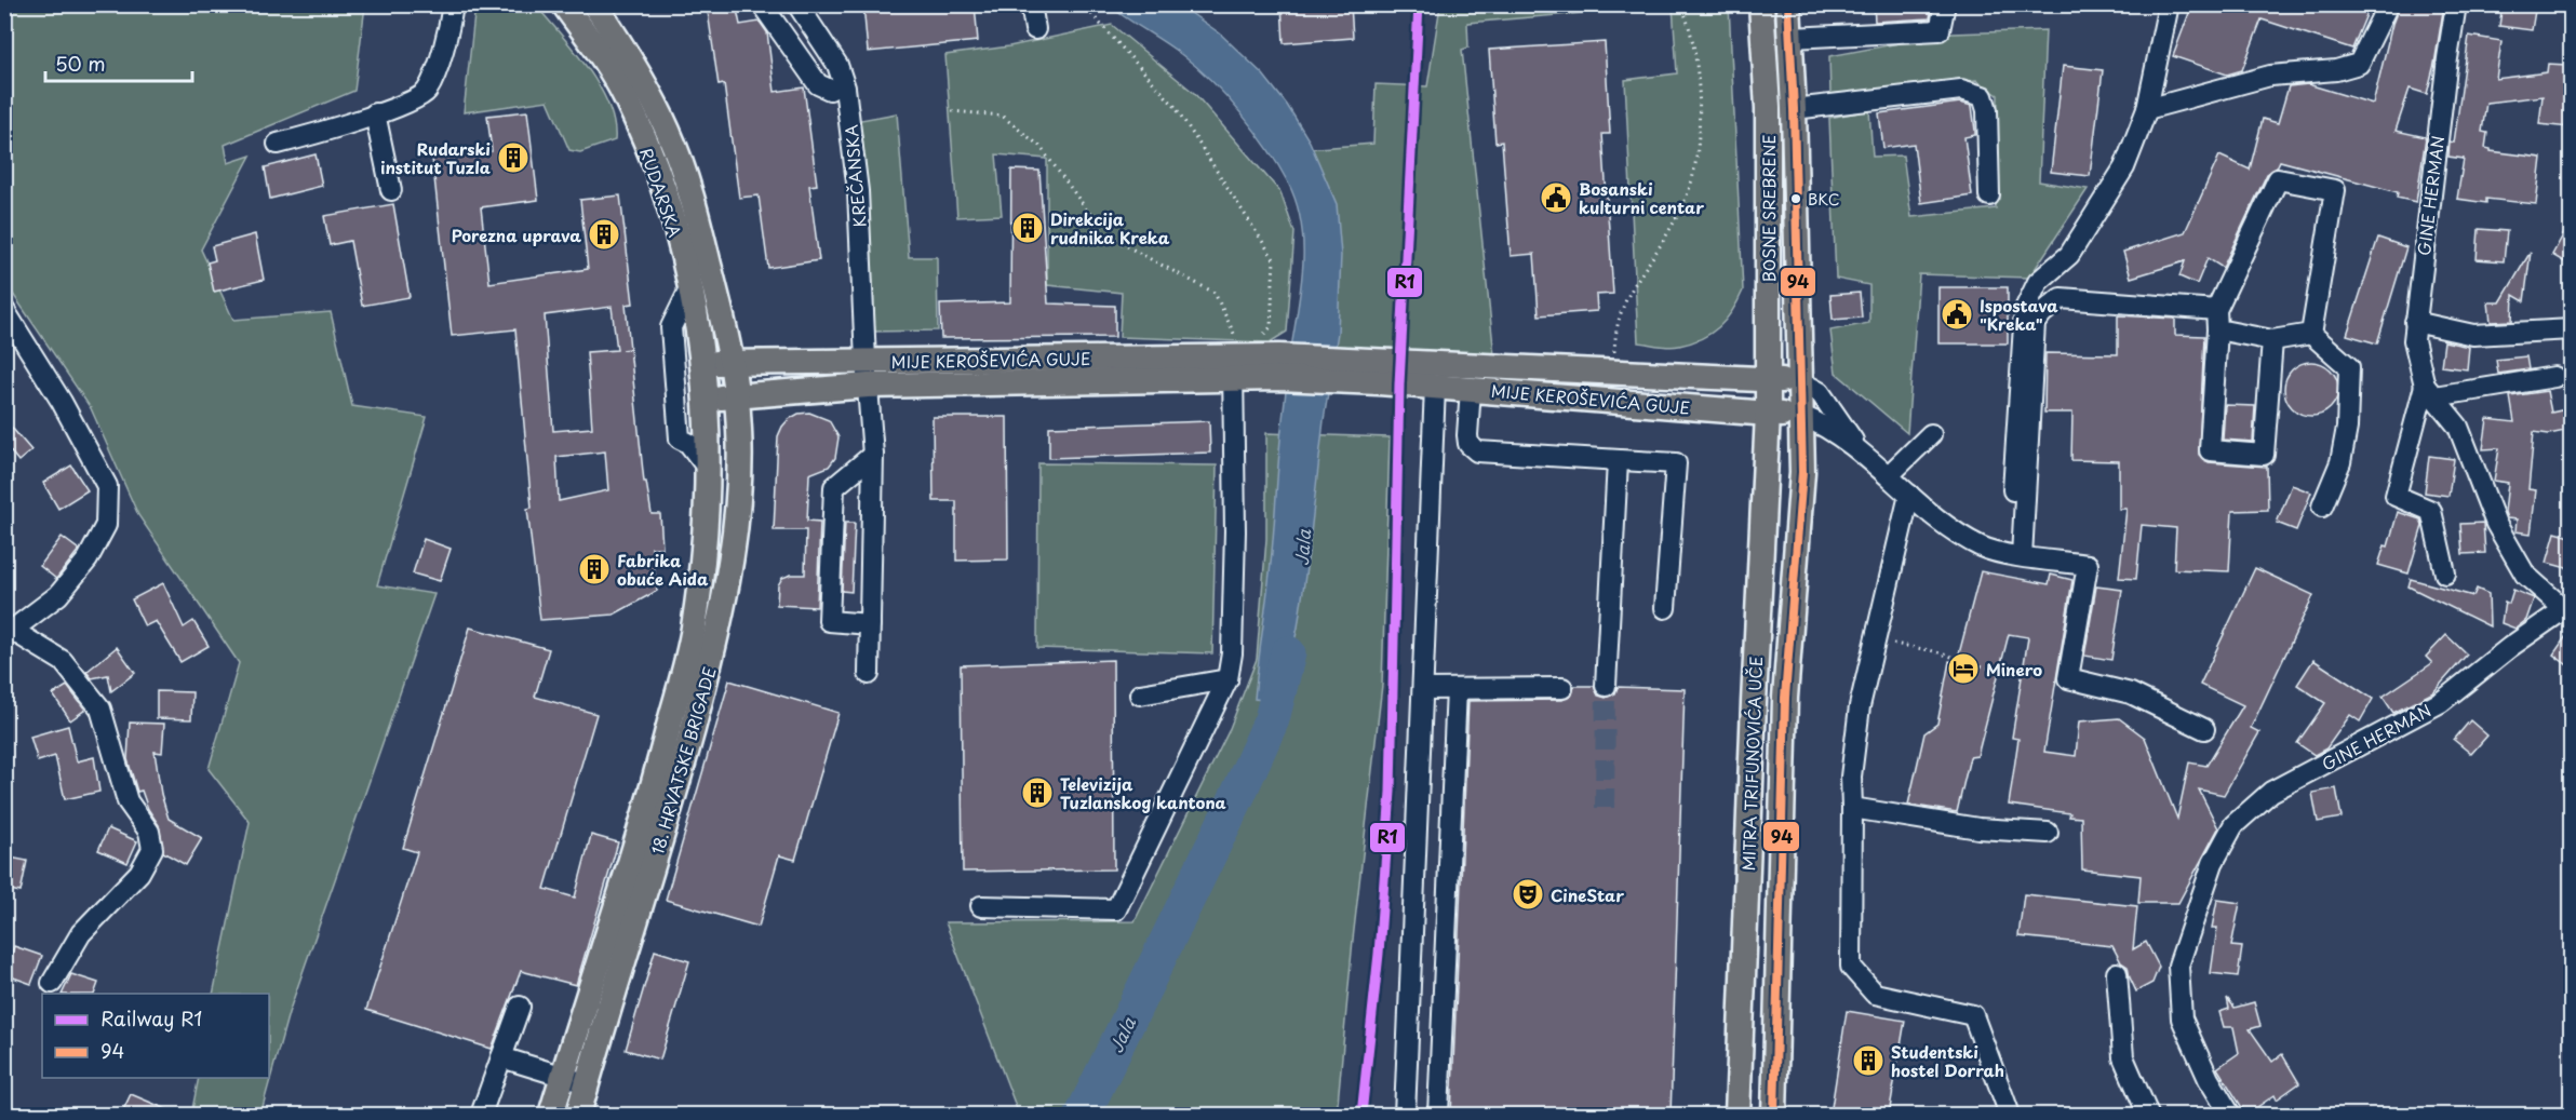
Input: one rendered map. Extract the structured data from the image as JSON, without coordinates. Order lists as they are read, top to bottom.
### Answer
{
  "streets": {
    "main road": [
      "RUDARSKA",
      "BOSNE SREBRENE",
      "MIJE KEROŠEVIĆA GUJE",
      "18. HRVATSKE BRIGADE",
      "MITRA TRIFUNOVIĆA UČE"
    ],
    "street": ["KREČANSKA", "GINE HERMAN"]
  },
  "crossings": [
    ["KREČANSKA", "MIJE KEROŠEVIĆA GUJE"],
    ["RUDARSKA", "MIJE KEROŠEVIĆA GUJE"],
    ["RUDARSKA", "18. HRVATSKE BRIGADE"],
    ["BOSNE SREBRENE", "MIJE KEROŠEVIĆA GUJE"],
    ["BOSNE SREBRENE", "MITRA TRIFUNOVIĆA UČE"],
    ["MIJE KEROŠEVIĆA GUJE", "18. HRVATSKE BRIGADE"],
    ["MIJE KEROŠEVIĆA GUJE", "MITRA TRIFUNOVIĆA UČE"]
  ],
  "water": ["Jala"],
  "places": {
    "building": [
      "Rudarski institut Tuzla",
      "Direkcija rudnika Kreka",
      "Porezna uprava",
      "Fabrika obuće Aida",
      "Televizija Tuzlanskog kantona",
      "Studentski hostel Dorrah"
    ],
    "public building": ["Bosanski kulturni centar", "Ispostava \"Kreka\""],
    "other": ["BKC"],
    "hotel": ["Minero"],
    "theatre": ["CineStar"]
  },
  "lines": ["rail line R1", "transit line 94"],
  "legend": ["Railway R1", "94"],
  "scale_bar": "50 m"
}
